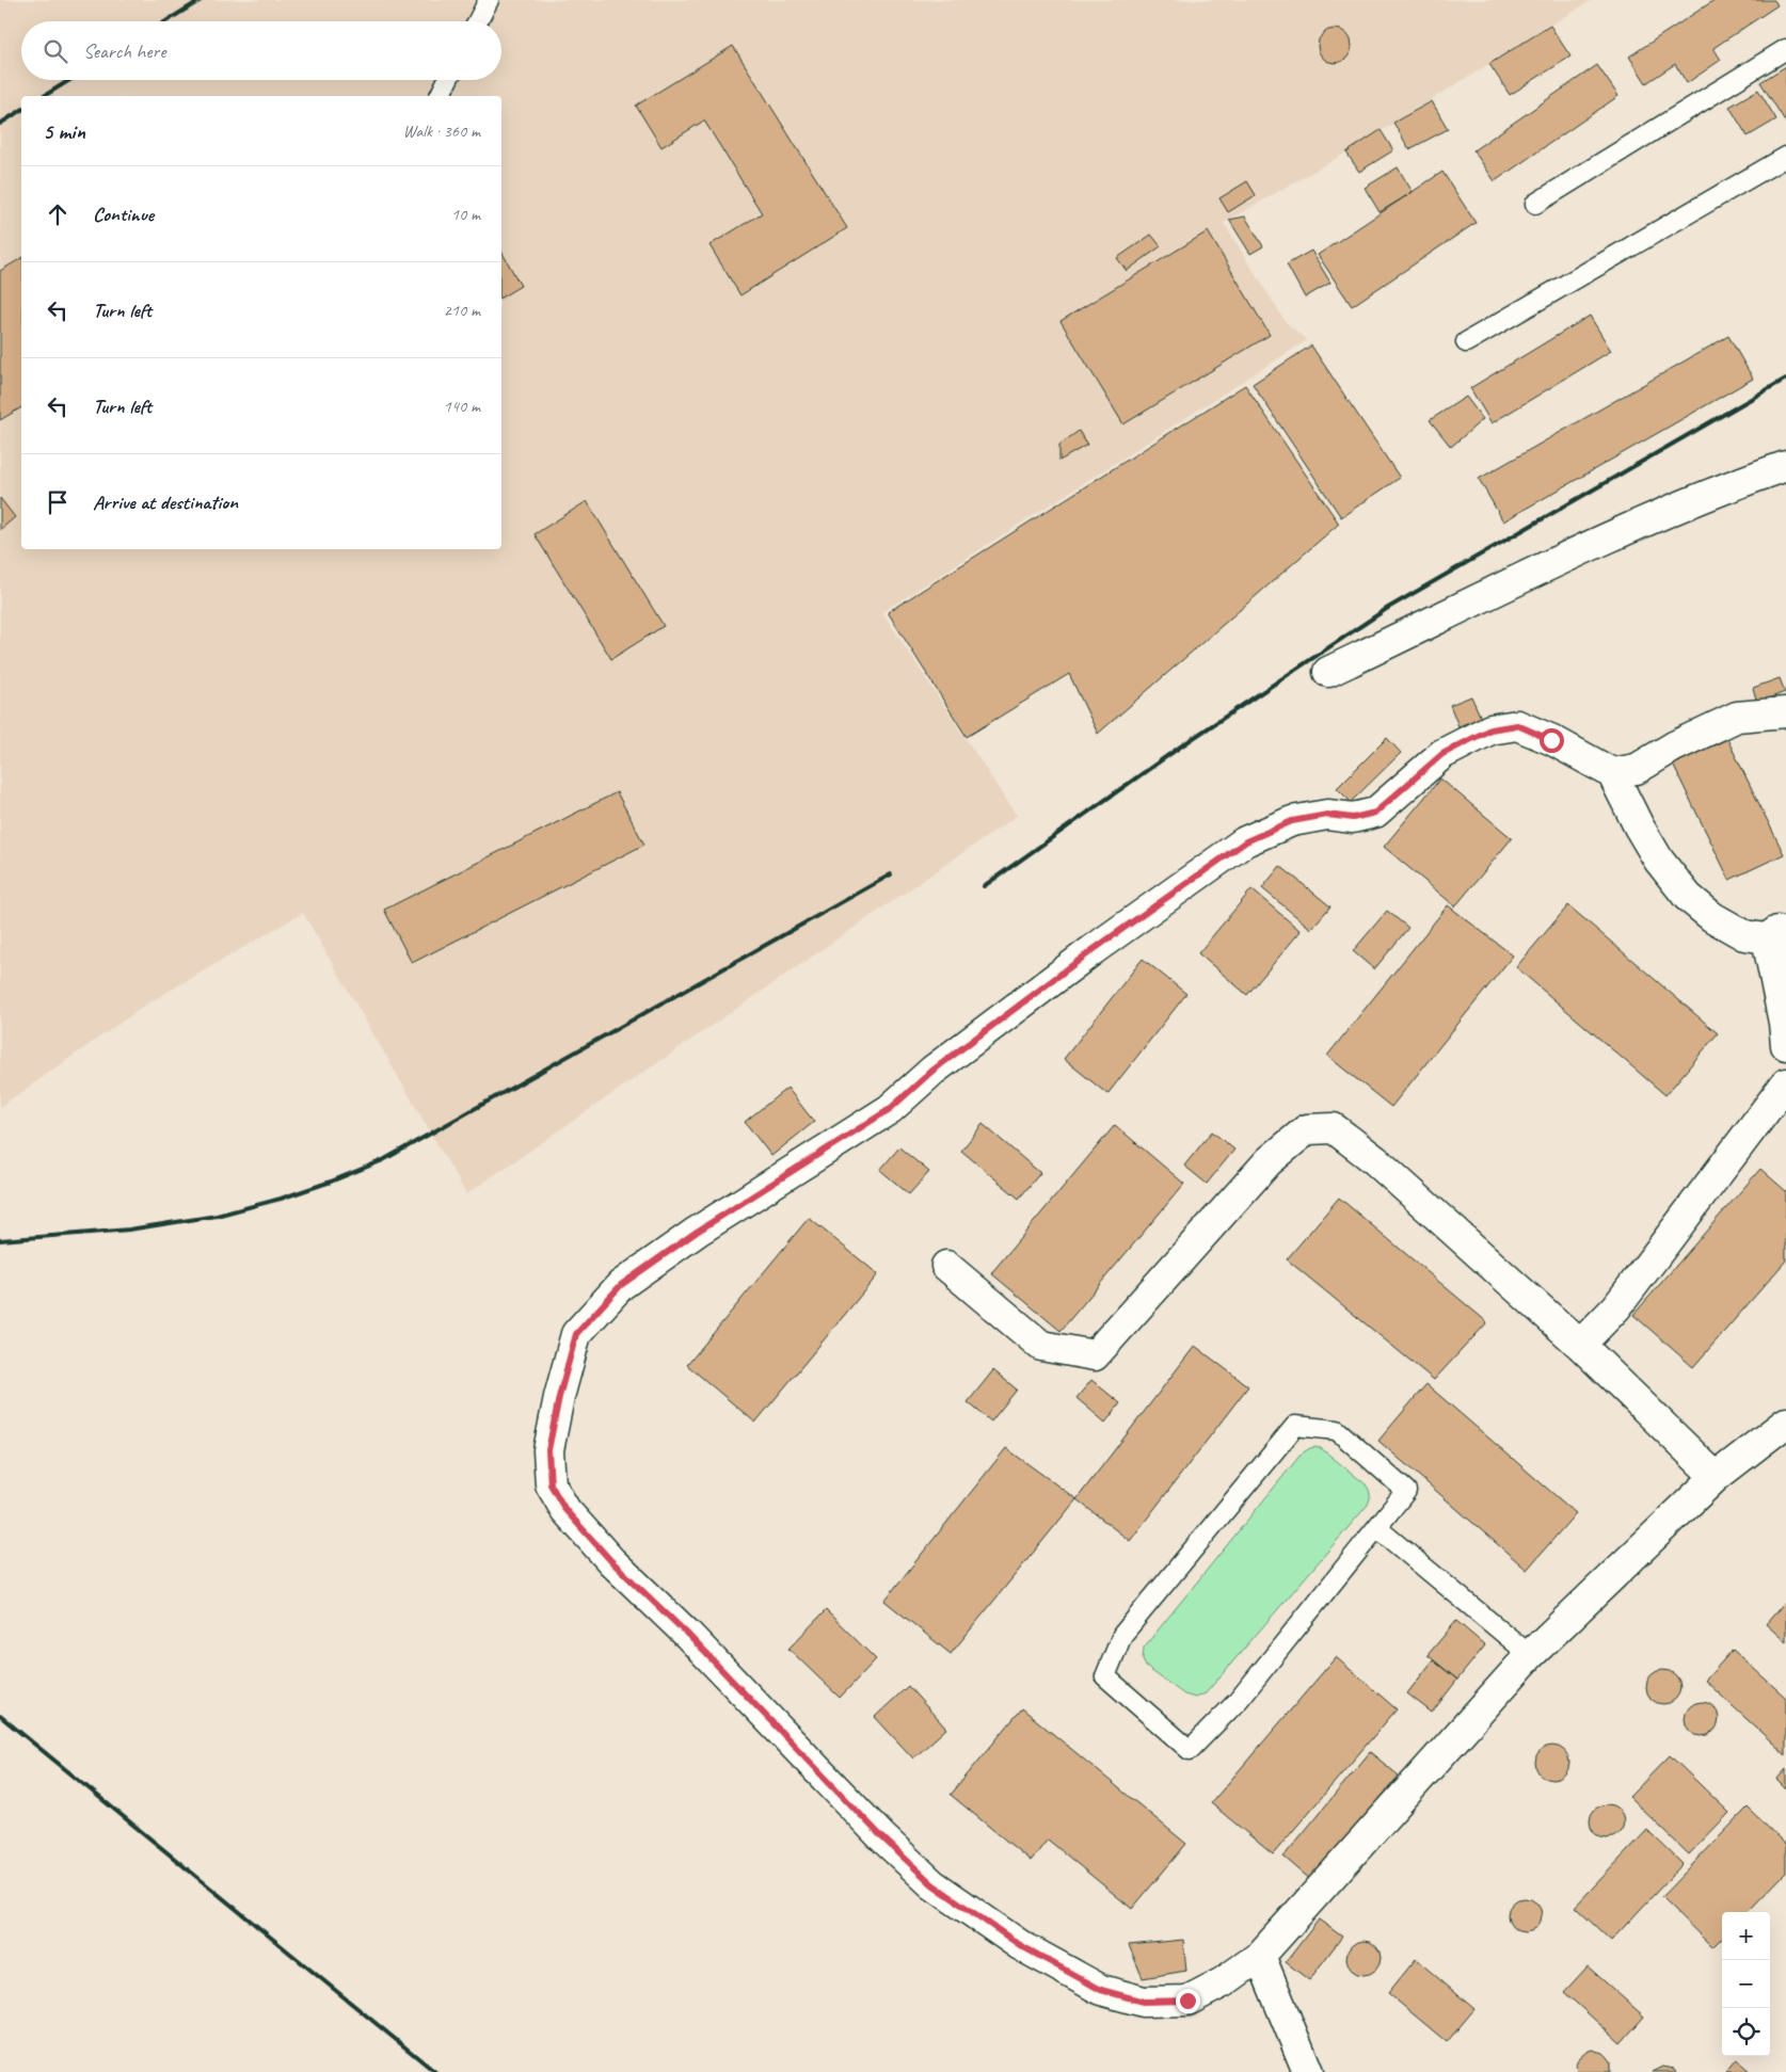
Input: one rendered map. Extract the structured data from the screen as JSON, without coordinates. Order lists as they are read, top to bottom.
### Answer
{
  "page": {
    "search": "Search here",
    "heading": ["5 min", "Walk · 360 m"],
    "list": [
      ["Continue", "10 m"],
      ["Turn left", "210 m"],
      ["Turn left", "140 m"],
      "Arrive at destination"
    ],
    "map_buttons": ["+", "−"]
  }
}
